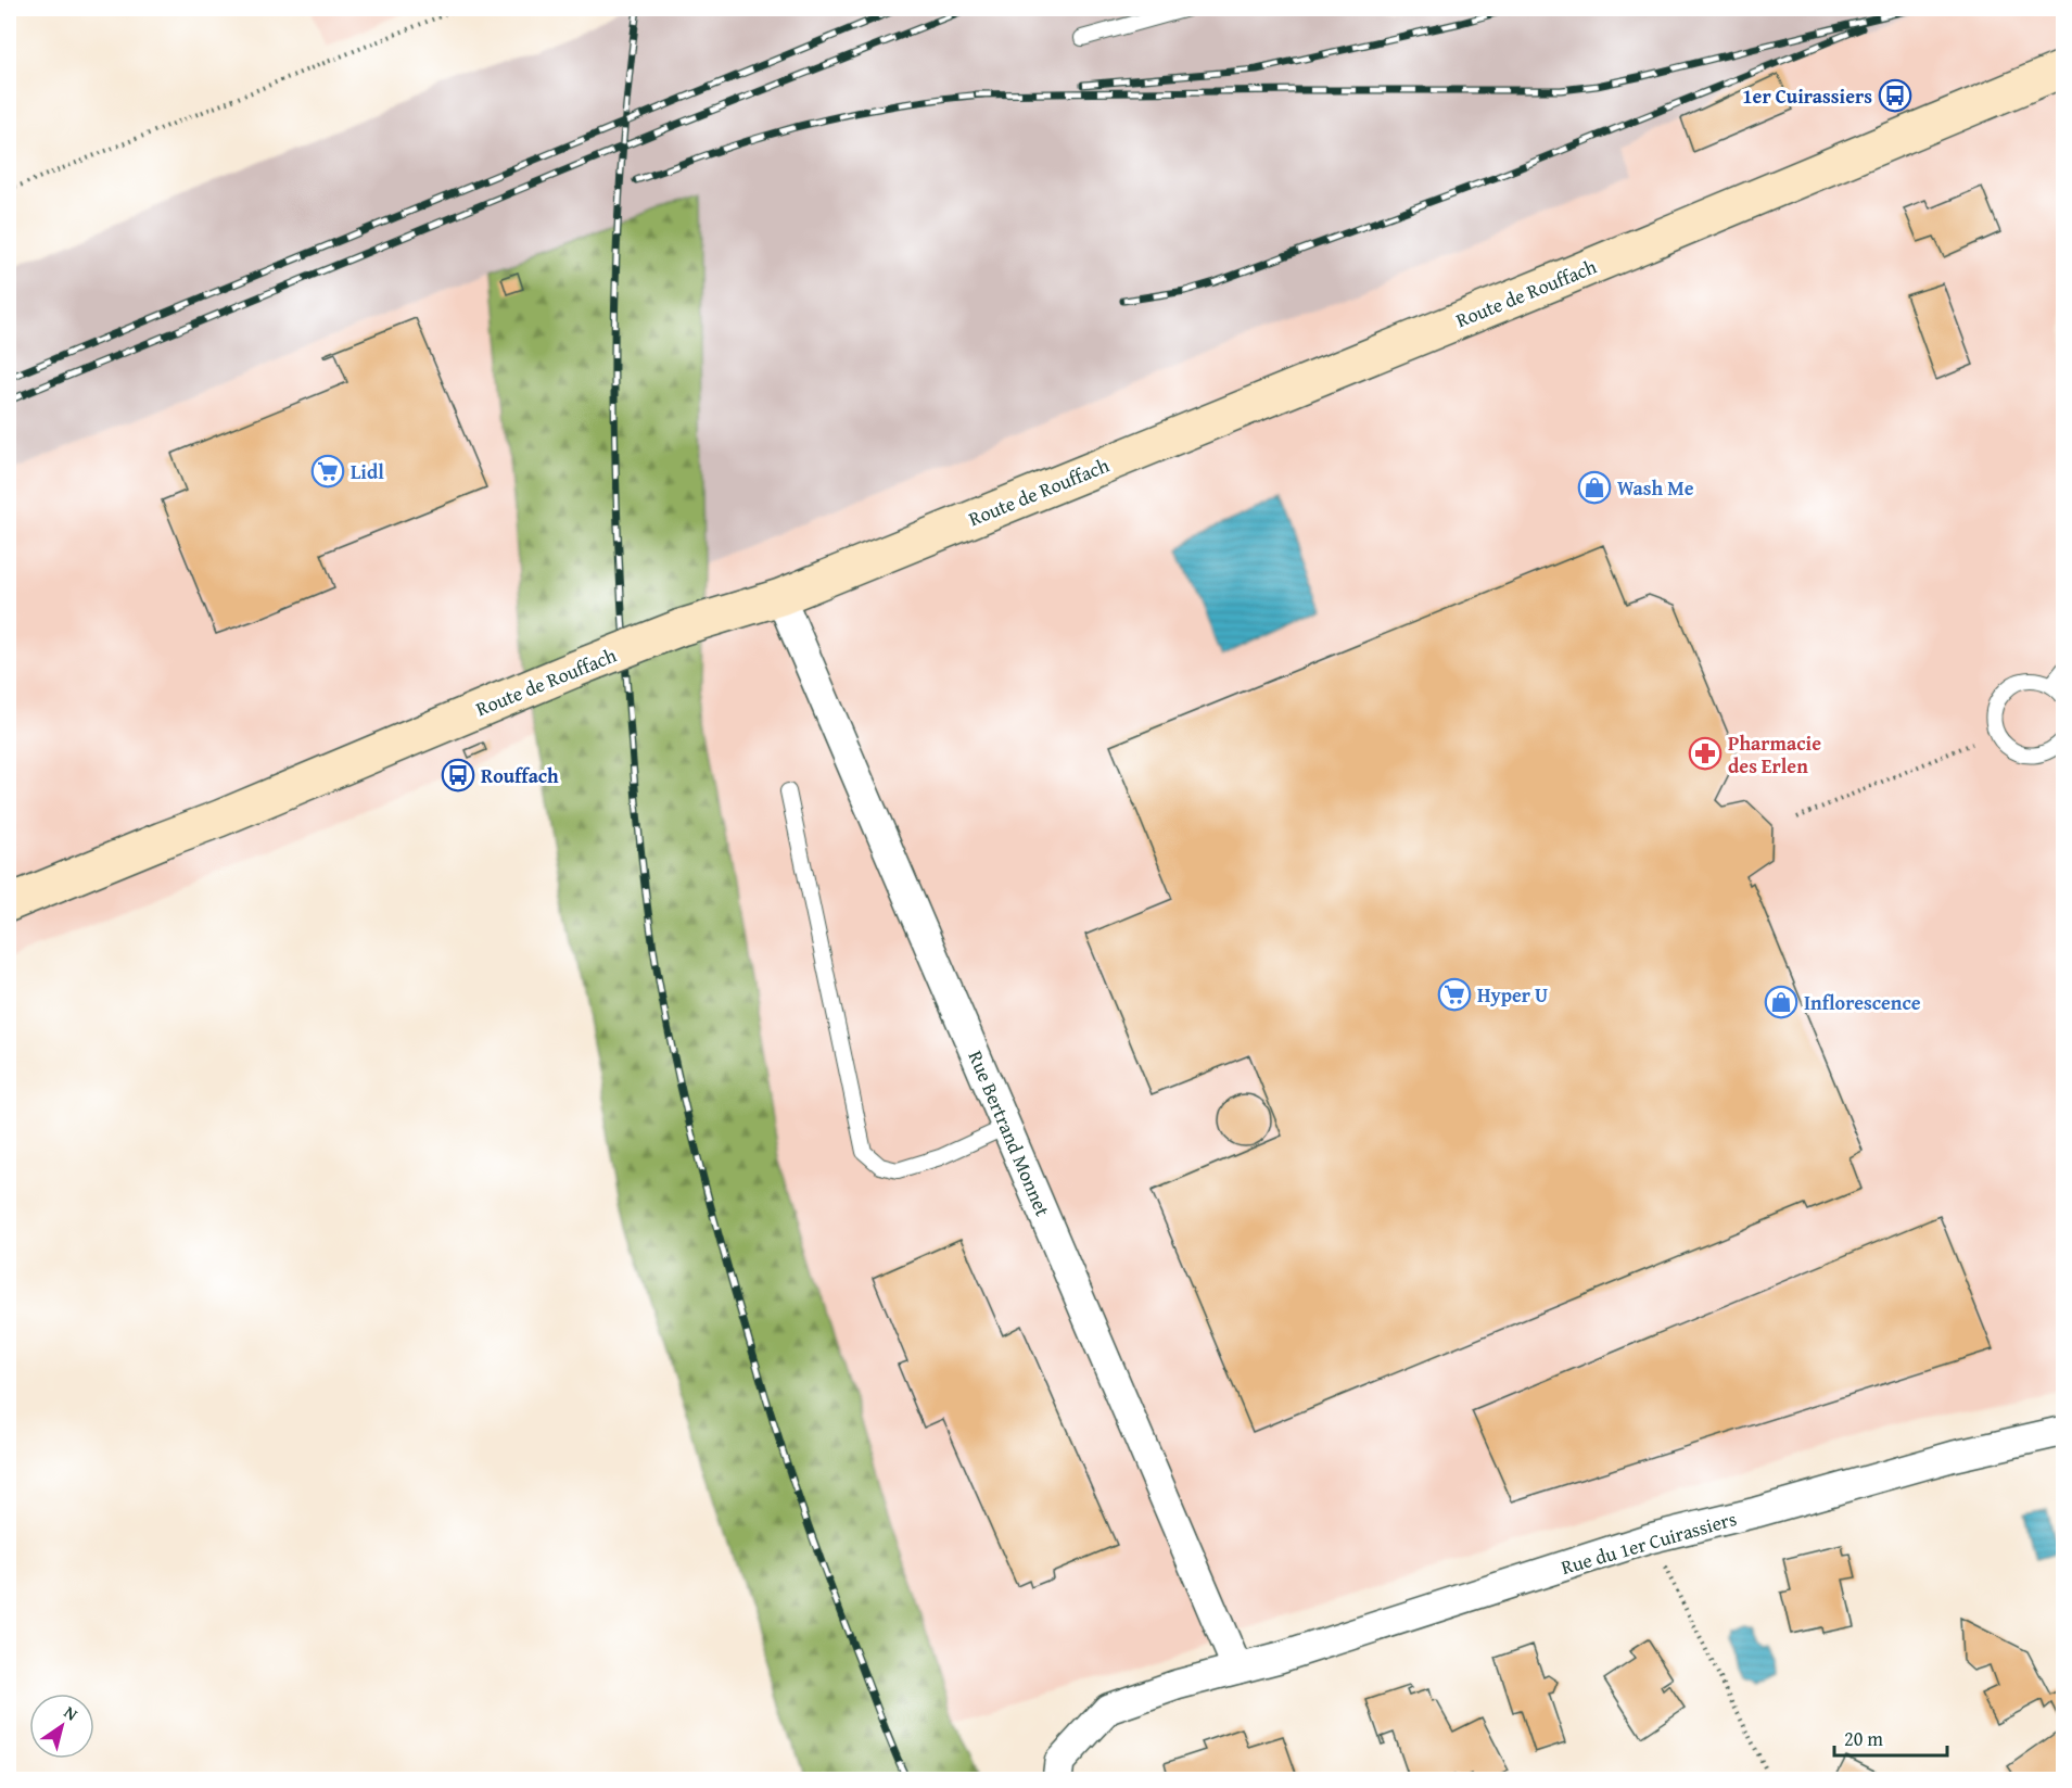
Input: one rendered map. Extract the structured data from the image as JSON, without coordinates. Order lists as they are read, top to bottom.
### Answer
{
  "streets": {
    "main road": ["Route de Rouffach"],
    "street": ["Rue Bertrand Monnet", "Rue du 1er Cuirassiers"]
  },
  "crossings": [
    ["Route de Rouffach", "Rue Bertrand Monnet"],
    ["Rue Bertrand Monnet", "Rue du 1er Cuirassiers"]
  ],
  "places": {
    "bus stop": ["1er Cuirassiers", "Rouffach"],
    "supermarket": ["Lidl", "Hyper U"],
    "shop": ["Wash Me", "Inflorescence"],
    "pharmacy": ["Pharmacie des Erlen"]
  },
  "scale_bar": "20 m",
  "north": "top right"
}
